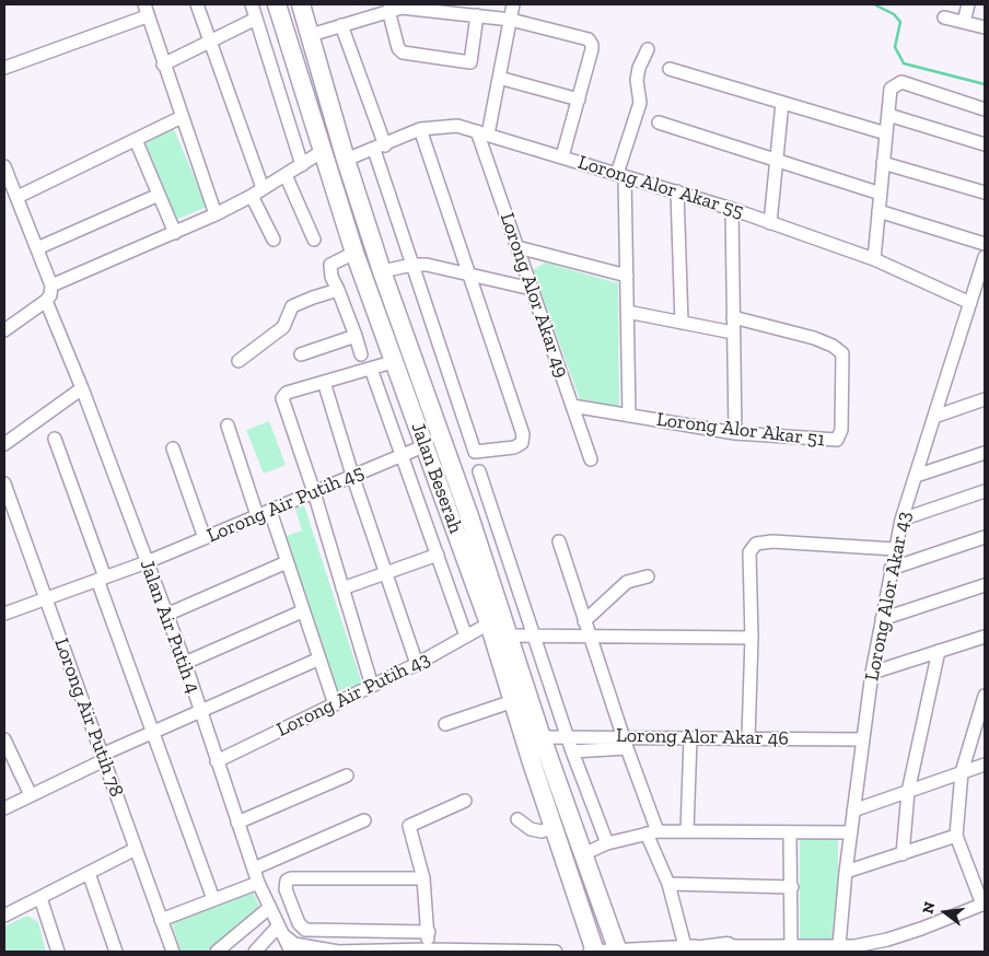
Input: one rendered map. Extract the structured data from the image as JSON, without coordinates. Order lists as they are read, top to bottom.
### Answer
{
  "streets": {
    "highway": ["Jalan Beserah"],
    "street": [
      "Lorong Alor Akar 55",
      "Lorong Alor Akar 49",
      "Lorong Alor Akar 51",
      "Lorong Air Putih 45",
      "Lorong Alor Akar 43",
      "Jalan Air Putih 4",
      "Lorong Air Putih 43",
      "Lorong Air Putih 78",
      "Lorong Alor Akar 46"
    ]
  },
  "crossings": [
    ["Lorong Alor Akar 55", "Lorong Alor Akar 49"],
    ["Lorong Alor Akar 55", "Jalan Beserah"],
    ["Lorong Alor Akar 55", "Lorong Alor Akar 43"],
    ["Lorong Alor Akar 49", "Lorong Alor Akar 51"],
    ["Jalan Beserah", "Lorong Air Putih 45"],
    ["Jalan Beserah", "Lorong Air Putih 43"],
    ["Jalan Beserah", "Lorong Alor Akar 46"],
    ["Lorong Air Putih 45", "Jalan Air Putih 4"],
    ["Lorong Air Putih 45", "Lorong Air Putih 78"],
    ["Lorong Alor Akar 43", "Lorong Alor Akar 46"],
    ["Jalan Air Putih 4", "Lorong Air Putih 43"]
  ],
  "north": "left"
}
